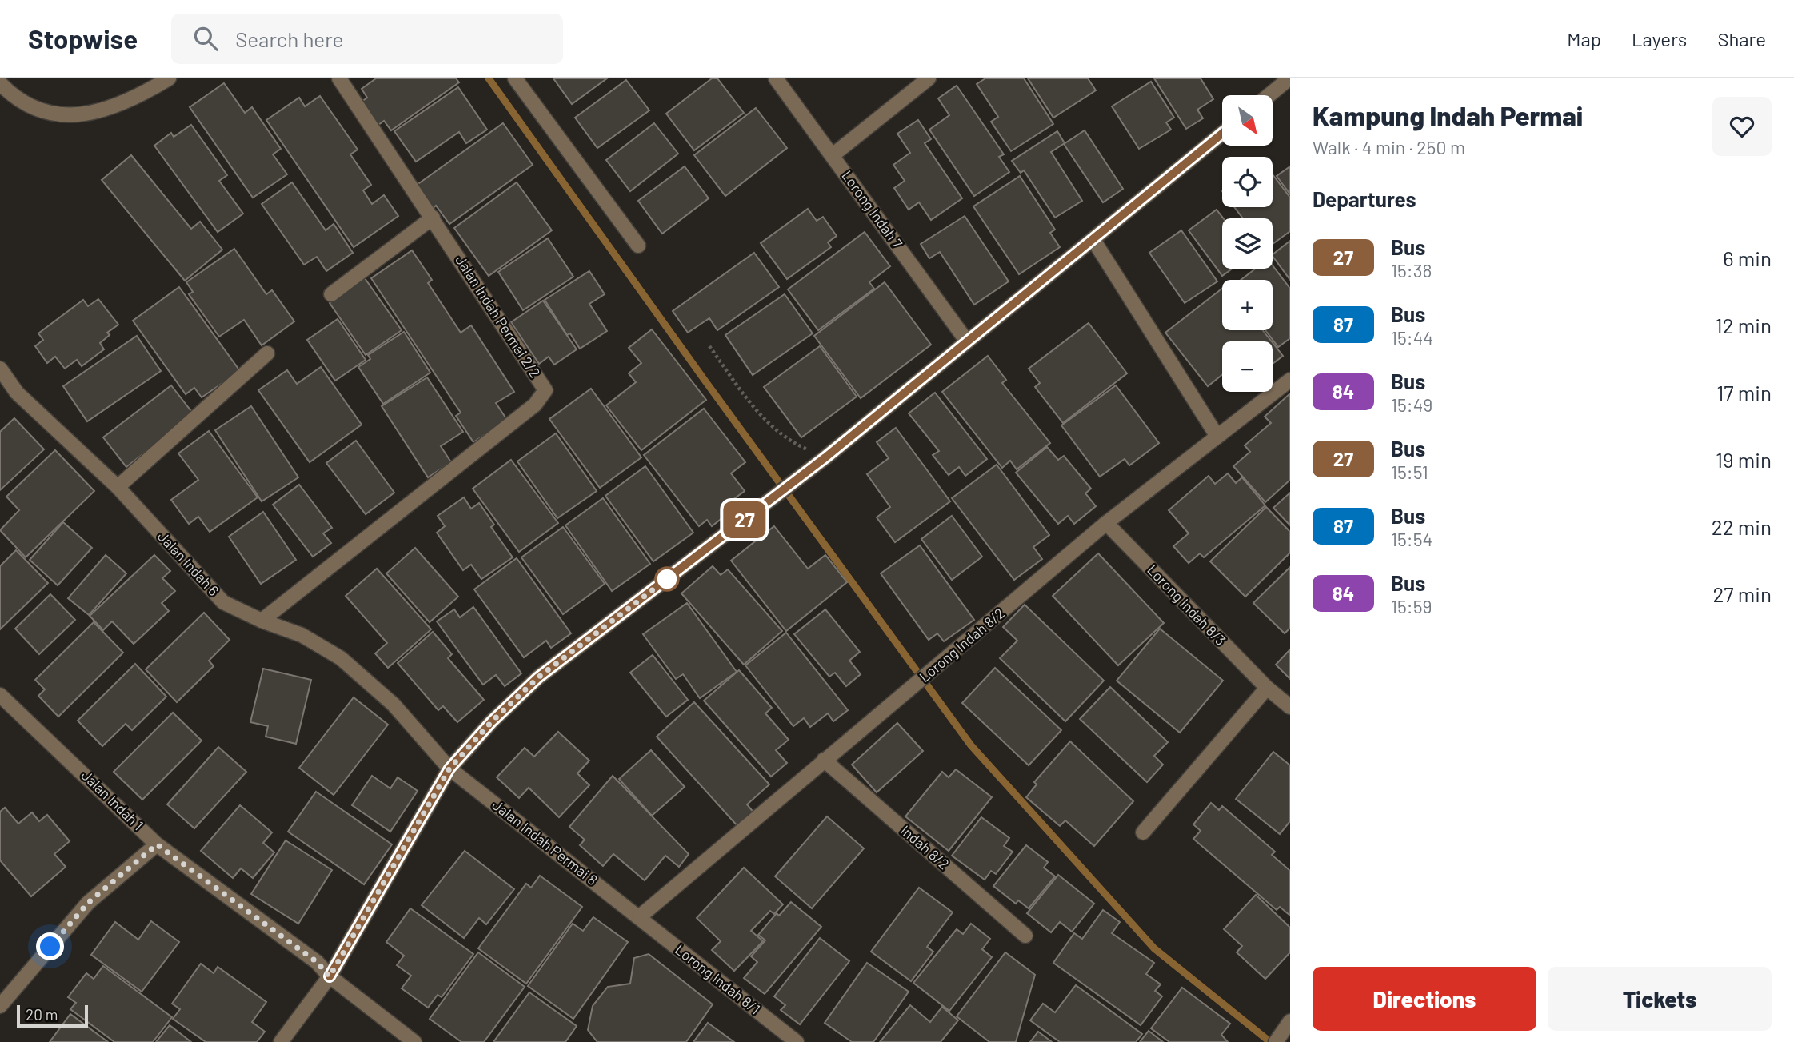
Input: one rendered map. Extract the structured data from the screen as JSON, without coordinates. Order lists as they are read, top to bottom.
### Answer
{
  "streets": {
    "street": [
      "Lorong Indah 7",
      "Jalan Indah Permai 2/2",
      "Jalan Indah 6",
      "Lorong Indah 8/3",
      "Lorong Indah 8/2",
      "Jalan Indah 1",
      "Jalan Indah Permai 8",
      "Indah 8/2",
      "Lorong Indah 8/1"
    ]
  },
  "crossings": [
    ["Jalan Indah Permai 2/2", "Jalan Indah 6"],
    ["Jalan Indah 6", "Jalan Indah Permai 8"],
    ["Lorong Indah 8/3", "Lorong Indah 8/2"],
    ["Lorong Indah 8/2", "Jalan Indah Permai 8"],
    ["Lorong Indah 8/2", "Indah 8/2"],
    ["Lorong Indah 8/2", "Lorong Indah 8/1"],
    ["Jalan Indah Permai 8", "Lorong Indah 8/1"]
  ],
  "lines": ["bus line 27"],
  "scale_bar": "20 m",
  "north": "bottom right",
  "page": {
    "header": "Stopwise",
    "search": "Search here",
    "nav": ["Map", "Layers", "Share"],
    "on_map": "27",
    "heading": [
      ["Kampung Indah Permai", "Walk · 4 min · 250 m"],
      "Departures"
    ],
    "map_buttons": ["+", "−"],
    "list": [
      {
        "mark": "27",
        "name": "Bus",
        "note": "15:38",
        "value": "6 min"
      },
      {
        "mark": "87",
        "name": "Bus",
        "note": "15:44",
        "value": "12 min"
      },
      {
        "mark": "84",
        "name": "Bus",
        "note": "15:49",
        "value": "17 min"
      },
      {
        "mark": "27",
        "name": "Bus",
        "note": "15:51",
        "value": "19 min"
      },
      {
        "mark": "87",
        "name": "Bus",
        "note": "15:54",
        "value": "22 min"
      },
      {
        "mark": "84",
        "name": "Bus",
        "note": "15:59",
        "value": "27 min"
      }
    ],
    "buttons": ["Directions", "Tickets"],
    "scale": "20 m"
  }
}
